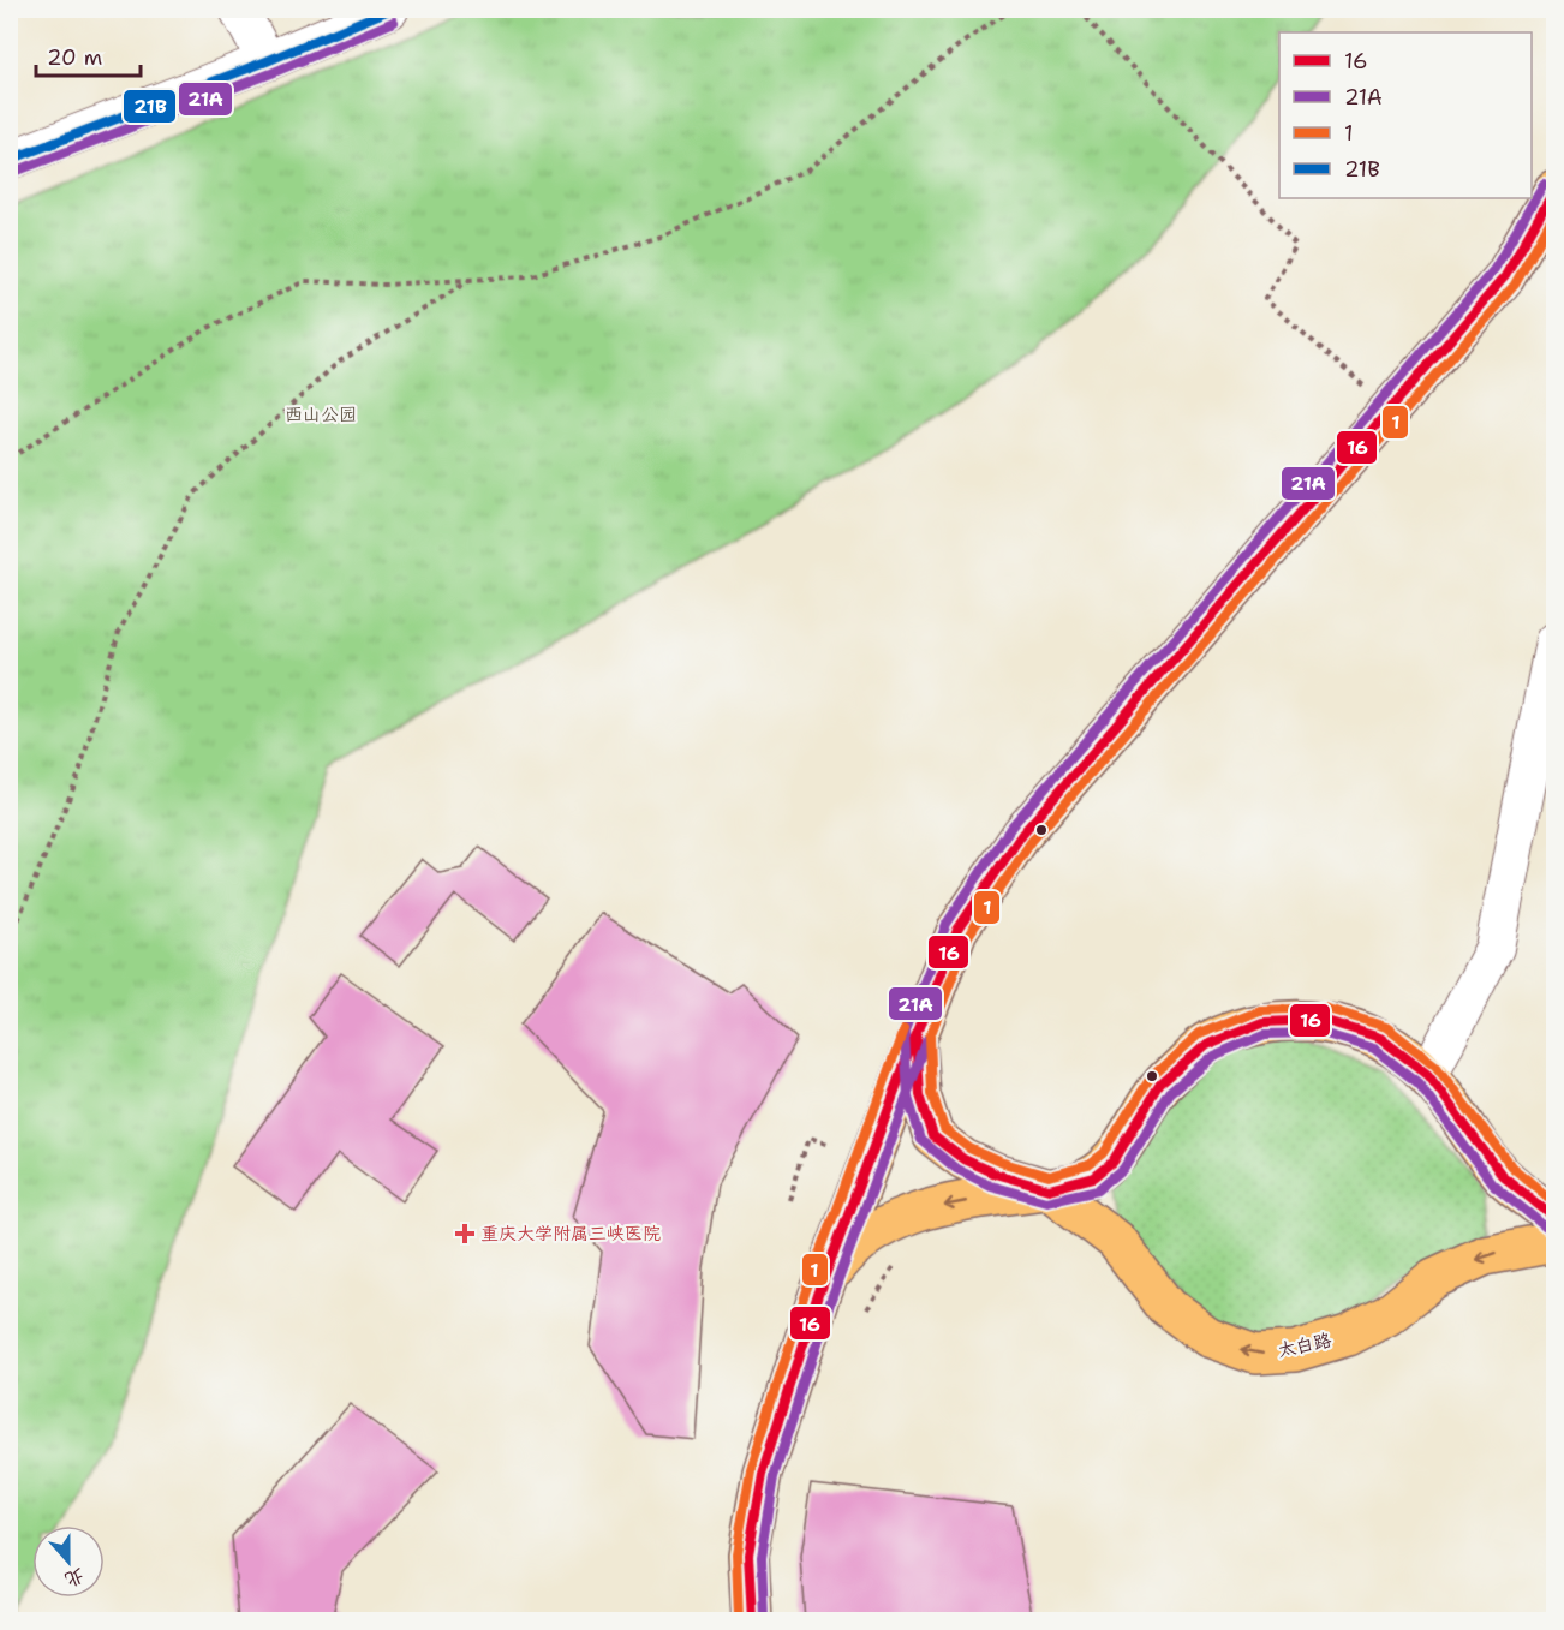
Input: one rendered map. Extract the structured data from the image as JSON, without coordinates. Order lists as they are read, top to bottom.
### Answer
{
  "streets": {
    "main road": ["太白路"]
  },
  "one_way": ["太白路"],
  "parks": ["西山公园"],
  "places": {
    "health": ["重庆大学附属三峡医院"]
  },
  "lines": [
    "transit line 21B",
    "transit line 21A",
    "transit line 16",
    "transit line 1"
  ],
  "legend": [
    "16",
    "21A",
    "1",
    "21B"
  ],
  "scale_bar": "20 m",
  "north": "bottom"
}
